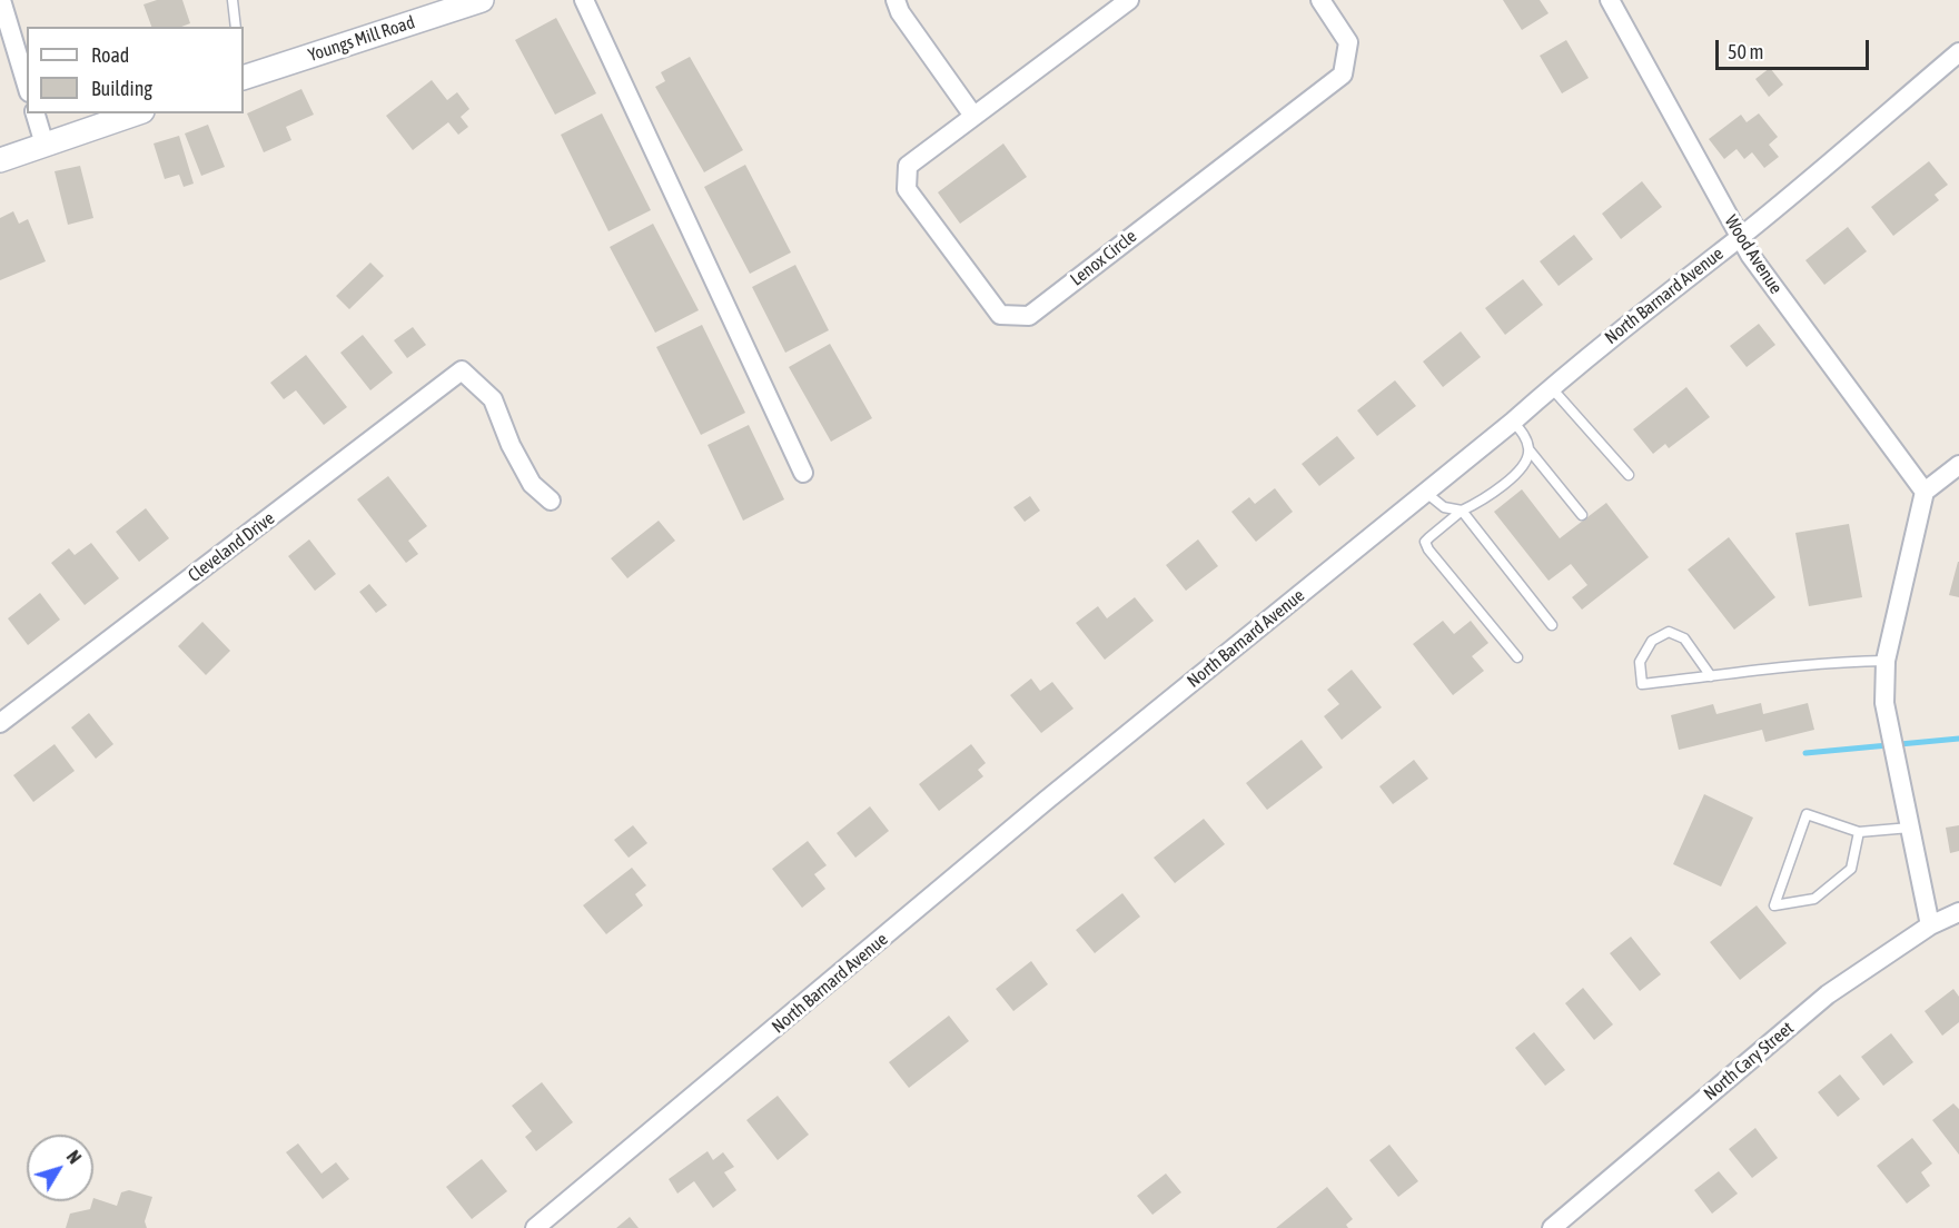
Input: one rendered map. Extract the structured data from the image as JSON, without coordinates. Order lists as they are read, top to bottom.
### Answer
{
  "streets": {
    "street": [
      "Youngs Mill Road",
      "Wood Avenue",
      "Lenox Circle",
      "North Barnard Avenue",
      "Cleveland Drive",
      "North Cary Street"
    ]
  },
  "crossings": [
    ["Wood Avenue", "North Barnard Avenue"]
  ],
  "legend": ["Road", "Building"],
  "scale_bar": "50 m",
  "north": "top right"
}
